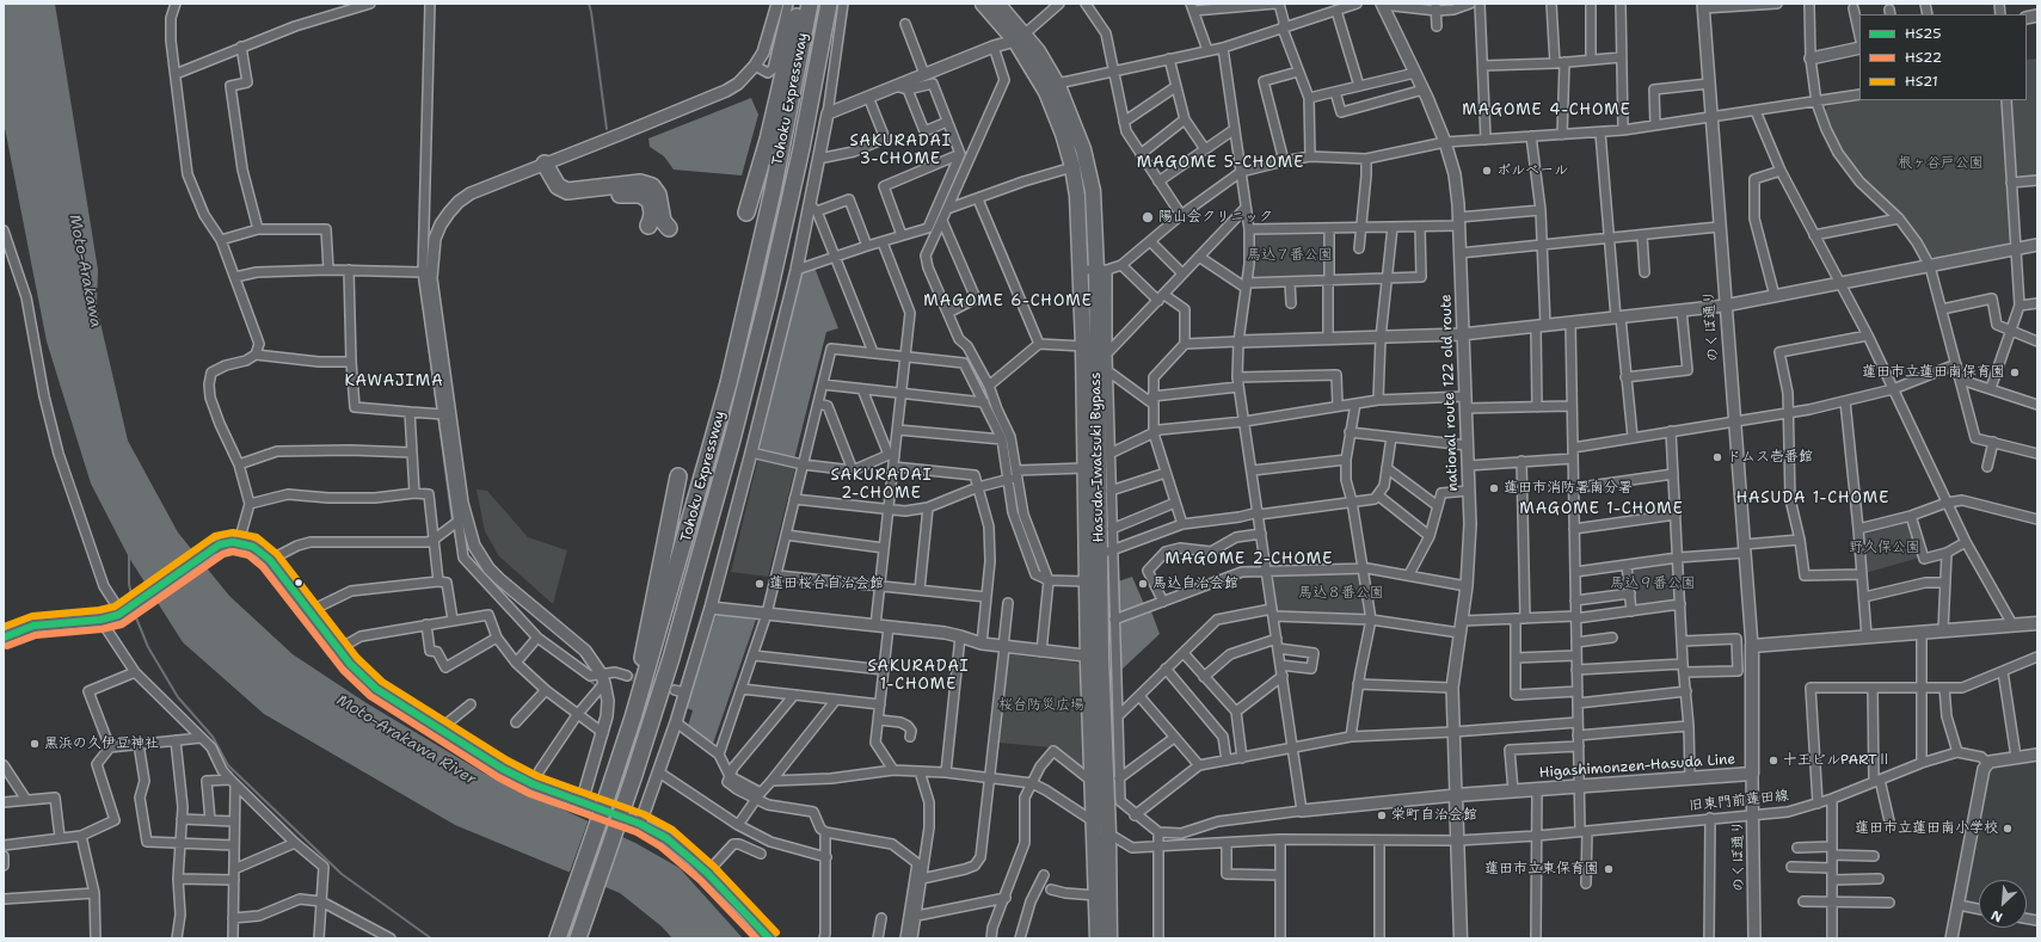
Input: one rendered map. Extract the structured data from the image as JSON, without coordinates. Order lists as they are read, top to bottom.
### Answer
{
  "streets": {
    "highway": ["Tohoku Expressway", "Hasuda-Iwatsuki Bypass"],
    "main road": ["Higashimonzen-Hasuda Line"],
    "street": ["のくぼ通り", "national route 122 old route", "旧東門前蓮田線"]
  },
  "crossings": [
    ["のくぼ通り", "Higashimonzen-Hasuda Line"],
    ["のくぼ通り", "旧東門前蓮田線"],
    ["national route 122 old route", "Higashimonzen-Hasuda Line"],
    ["Hasuda-Iwatsuki Bypass", "旧東門前蓮田線"]
  ],
  "districts": [
    "MAGOME 4-CHOME",
    "SAKURADAI 3-CHOME",
    "MAGOME 5-CHOME",
    "MAGOME 6-CHOME",
    "KAWAJIMA",
    "SAKURADAI 2-CHOME",
    "HASUDA 1-CHOME",
    "MAGOME 1-CHOME",
    "MAGOME 2-CHOME",
    "SAKURADAI 1-CHOME"
  ],
  "water": ["Moto-Arakawa", "Moto-Arakawa River"],
  "parks": [
    "根ヶ谷戸公園",
    "馬込７番公園",
    "野久保公園",
    "馬込９番公園",
    "馬込８番公園",
    "桜台防災広場"
  ],
  "places": [
    "ボルベール",
    "陽山会クリニック",
    "蓮田市立蓮田南保育園",
    "ドムス壱番館",
    "蓮田市消防署南分署",
    "蓮田桜台自治会館",
    "馬込自治会館",
    "黒浜の久伊豆神社",
    "十王ビルPARTⅡ",
    "栄町自治会館",
    "蓮田市立蓮田南小学校",
    "蓮田市立東保育園"
  ],
  "lines": ["transit line HS21", "transit line HS25", "transit line HS22"],
  "legend": ["HS25", "HS22", "HS21"],
  "north": "bottom left"
}
